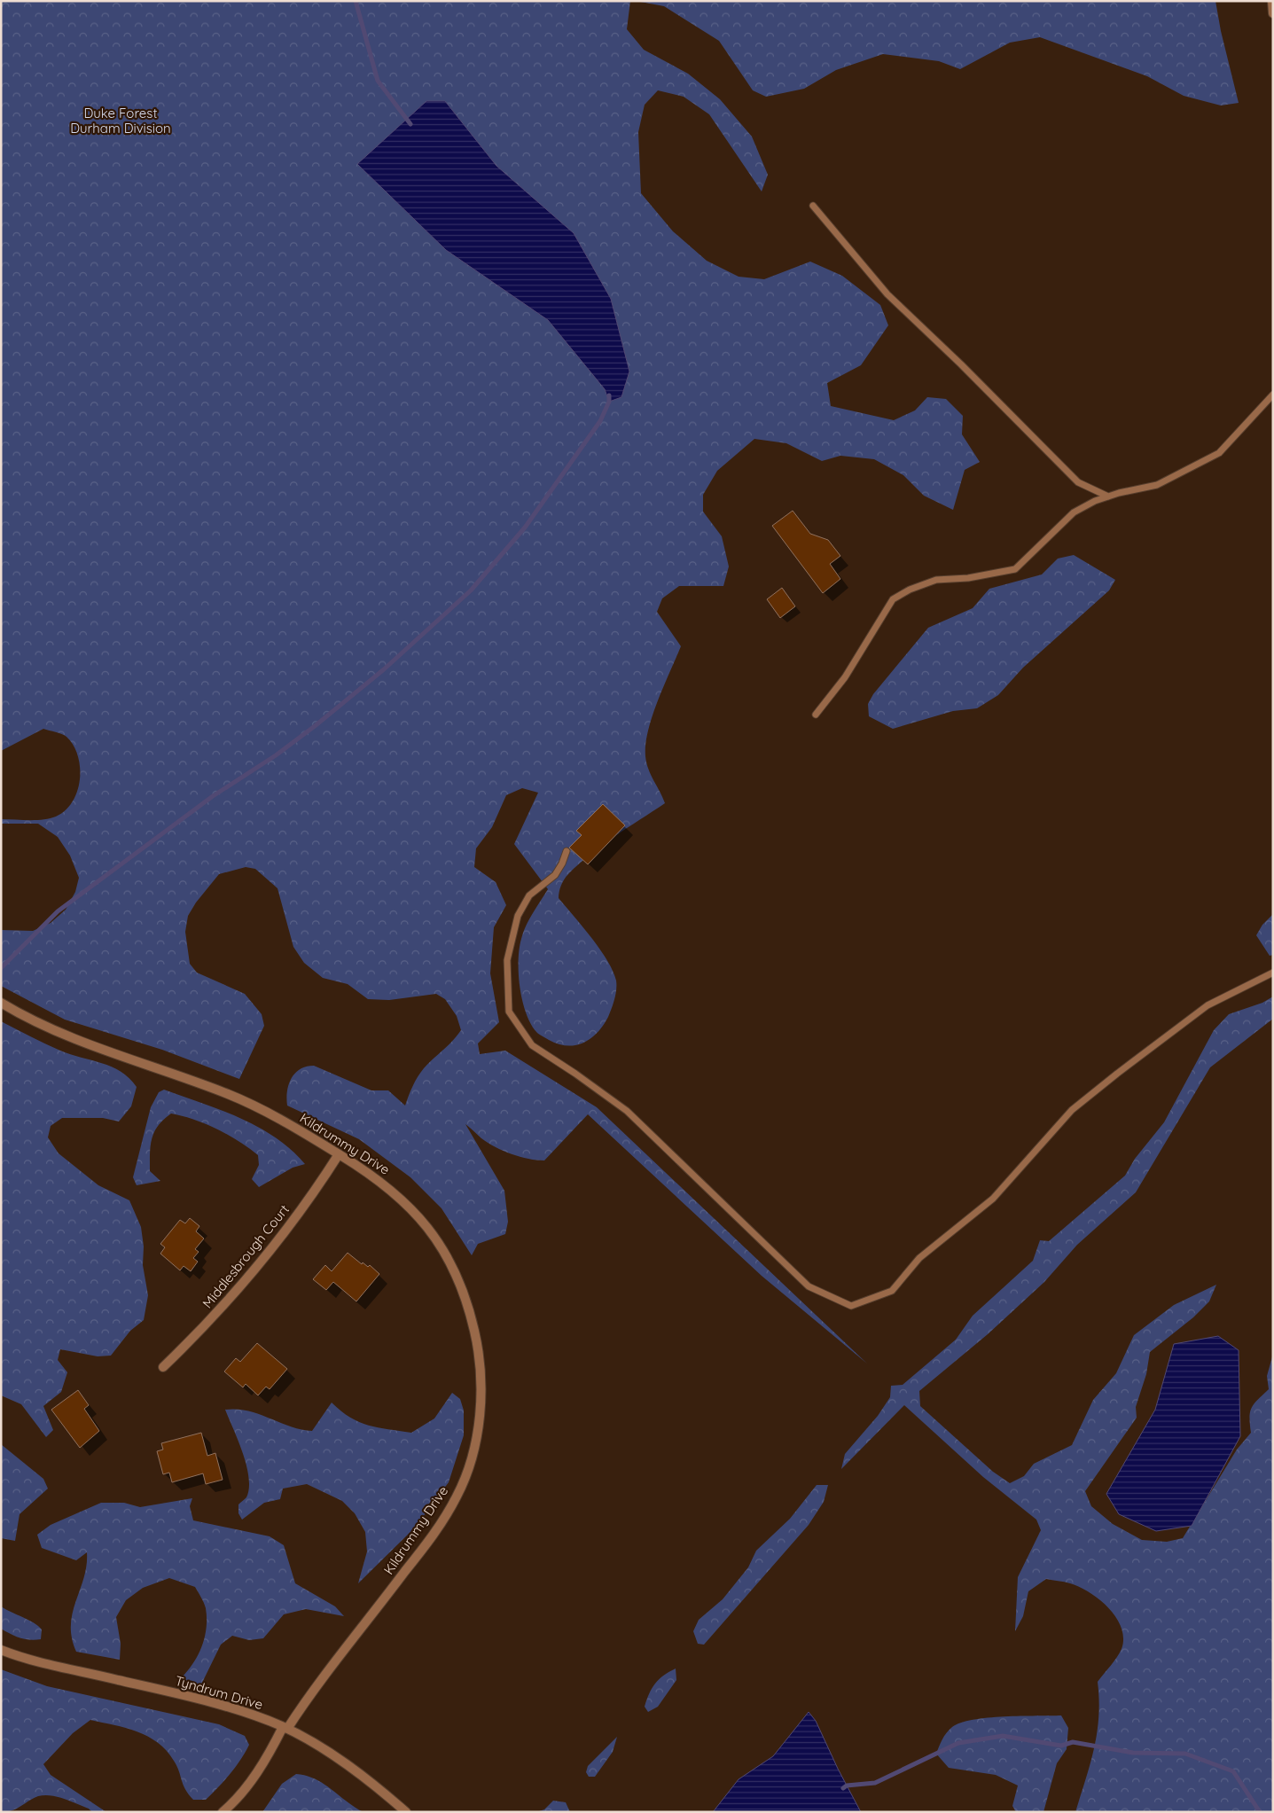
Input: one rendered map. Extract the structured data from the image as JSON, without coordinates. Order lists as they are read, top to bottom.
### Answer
{
  "streets": {
    "street": ["Kildrummy Drive", "Middlesbrough Court", "Tyndrum Drive"]
  },
  "crossings": [
    ["Kildrummy Drive", "Middlesbrough Court"],
    ["Kildrummy Drive", "Tyndrum Drive"]
  ],
  "parks": ["Duke Forest Durham Division"]
}
